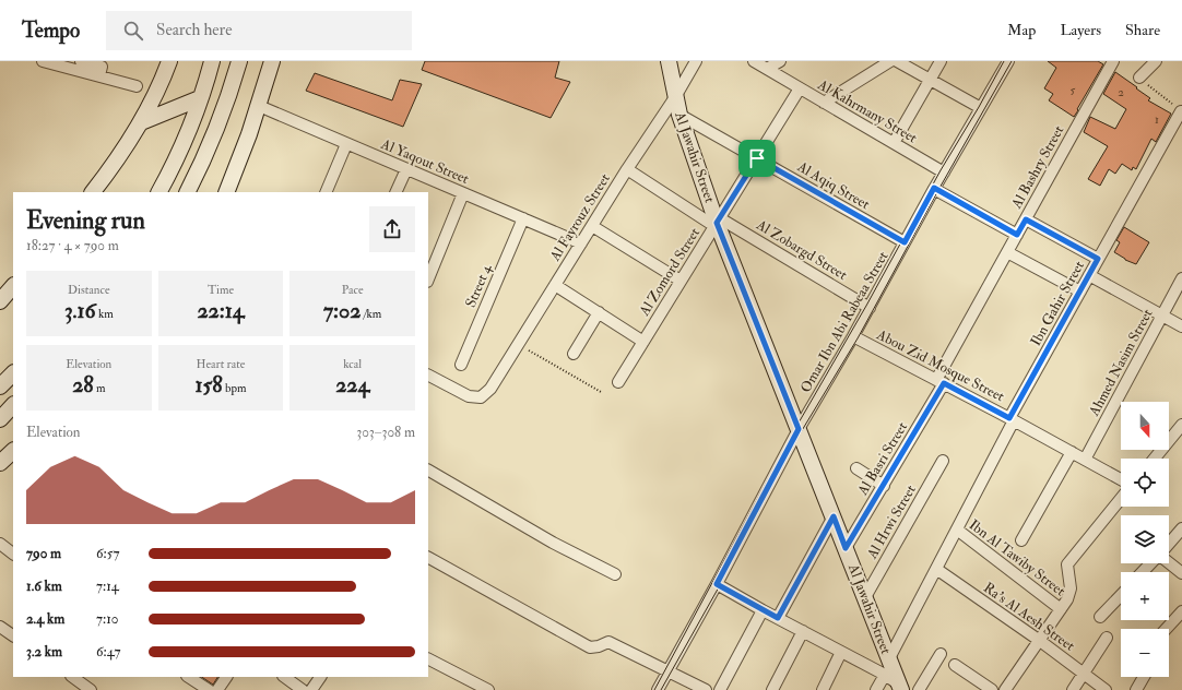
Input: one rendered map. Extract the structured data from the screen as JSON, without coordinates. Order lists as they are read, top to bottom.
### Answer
{
  "streets": {
    "main road": ["Al Jawahir Street"],
    "street": [
      "Al Kahrmany Street",
      "Al Yaqout Street",
      "Al Bashry Street",
      "Al Aqiq Street",
      "Al Fayrouz Street",
      "Al Zobargd Street",
      "Al Zomord Street",
      "Street 4",
      "Ibn Gahir Street",
      "Omar Ibn Abi Rabeaa Street",
      "Ahmed Nasim Street",
      "Abou Zid Mosque Street",
      "Al Basri Street",
      "Al Hrwi Street",
      "Ibn Al Tawiby Street",
      "Ra's Al Aesh Street"
    ]
  },
  "crossings": [
    ["Al Kahrmany Street", "Al Zomord Street"],
    ["Al Kahrmany Street", "Omar Ibn Abi Rabeaa Street"],
    ["Al Jawahir Street", "Al Aqiq Street"],
    ["Al Jawahir Street", "Al Fayrouz Street"],
    ["Al Jawahir Street", "Al Zobargd Street"],
    ["Al Jawahir Street", "Al Zomord Street"],
    ["Al Jawahir Street", "Ibn Gahir Street"],
    ["Al Jawahir Street", "Omar Ibn Abi Rabeaa Street"],
    ["Al Jawahir Street", "Al Basri Street"],
    ["Al Jawahir Street", "Al Hrwi Street"],
    ["Al Yaqout Street", "Al Fayrouz Street"],
    ["Al Yaqout Street", "Street 4"],
    ["Al Bashry Street", "Abou Zid Mosque Street"],
    ["Al Bashry Street", "Al Basri Street"],
    ["Al Aqiq Street", "Al Zomord Street"],
    ["Al Aqiq Street", "Omar Ibn Abi Rabeaa Street"],
    ["Al Fayrouz Street", "Al Zobargd Street"],
    ["Al Zobargd Street", "Al Zomord Street"],
    ["Al Zobargd Street", "Omar Ibn Abi Rabeaa Street"],
    ["Ibn Gahir Street", "Abou Zid Mosque Street"],
    ["Ibn Gahir Street", "Ibn Al Tawiby Street"],
    ["Ibn Gahir Street", "Ra's Al Aesh Street"],
    ["Omar Ibn Abi Rabeaa Street", "Abou Zid Mosque Street"],
    ["Ahmed Nasim Street", "Abou Zid Mosque Street"],
    ["Abou Zid Mosque Street", "Al Basri Street"]
  ],
  "house_numbers": ["5", "2", "1"],
  "north": "bottom",
  "page": {
    "header": "Tempo",
    "search": "Search here",
    "nav": ["Map", "Layers", "Share"],
    "heading": ["Evening run", "18:27 · 4 × 790 m"],
    "stats": [
      ["Distance", "3.16 km"],
      ["Time", "22:14"],
      ["Pace", "7:02 /km"],
      ["Elevation", "28 m"],
      ["Heart rate", "158 bpm"],
      ["kcal", "224"]
    ],
    "map_buttons": ["+", "−"],
    "chart": ["Elevation", "303–308 m"],
    "list": [
      {
        "name": "790 m",
        "note": "6:57"
      },
      {
        "name": "1.6 km",
        "note": "7:14"
      },
      {
        "name": "2.4 km",
        "note": "7:10"
      },
      {
        "name": "3.2 km",
        "note": "6:47"
      }
    ]
  }
}
